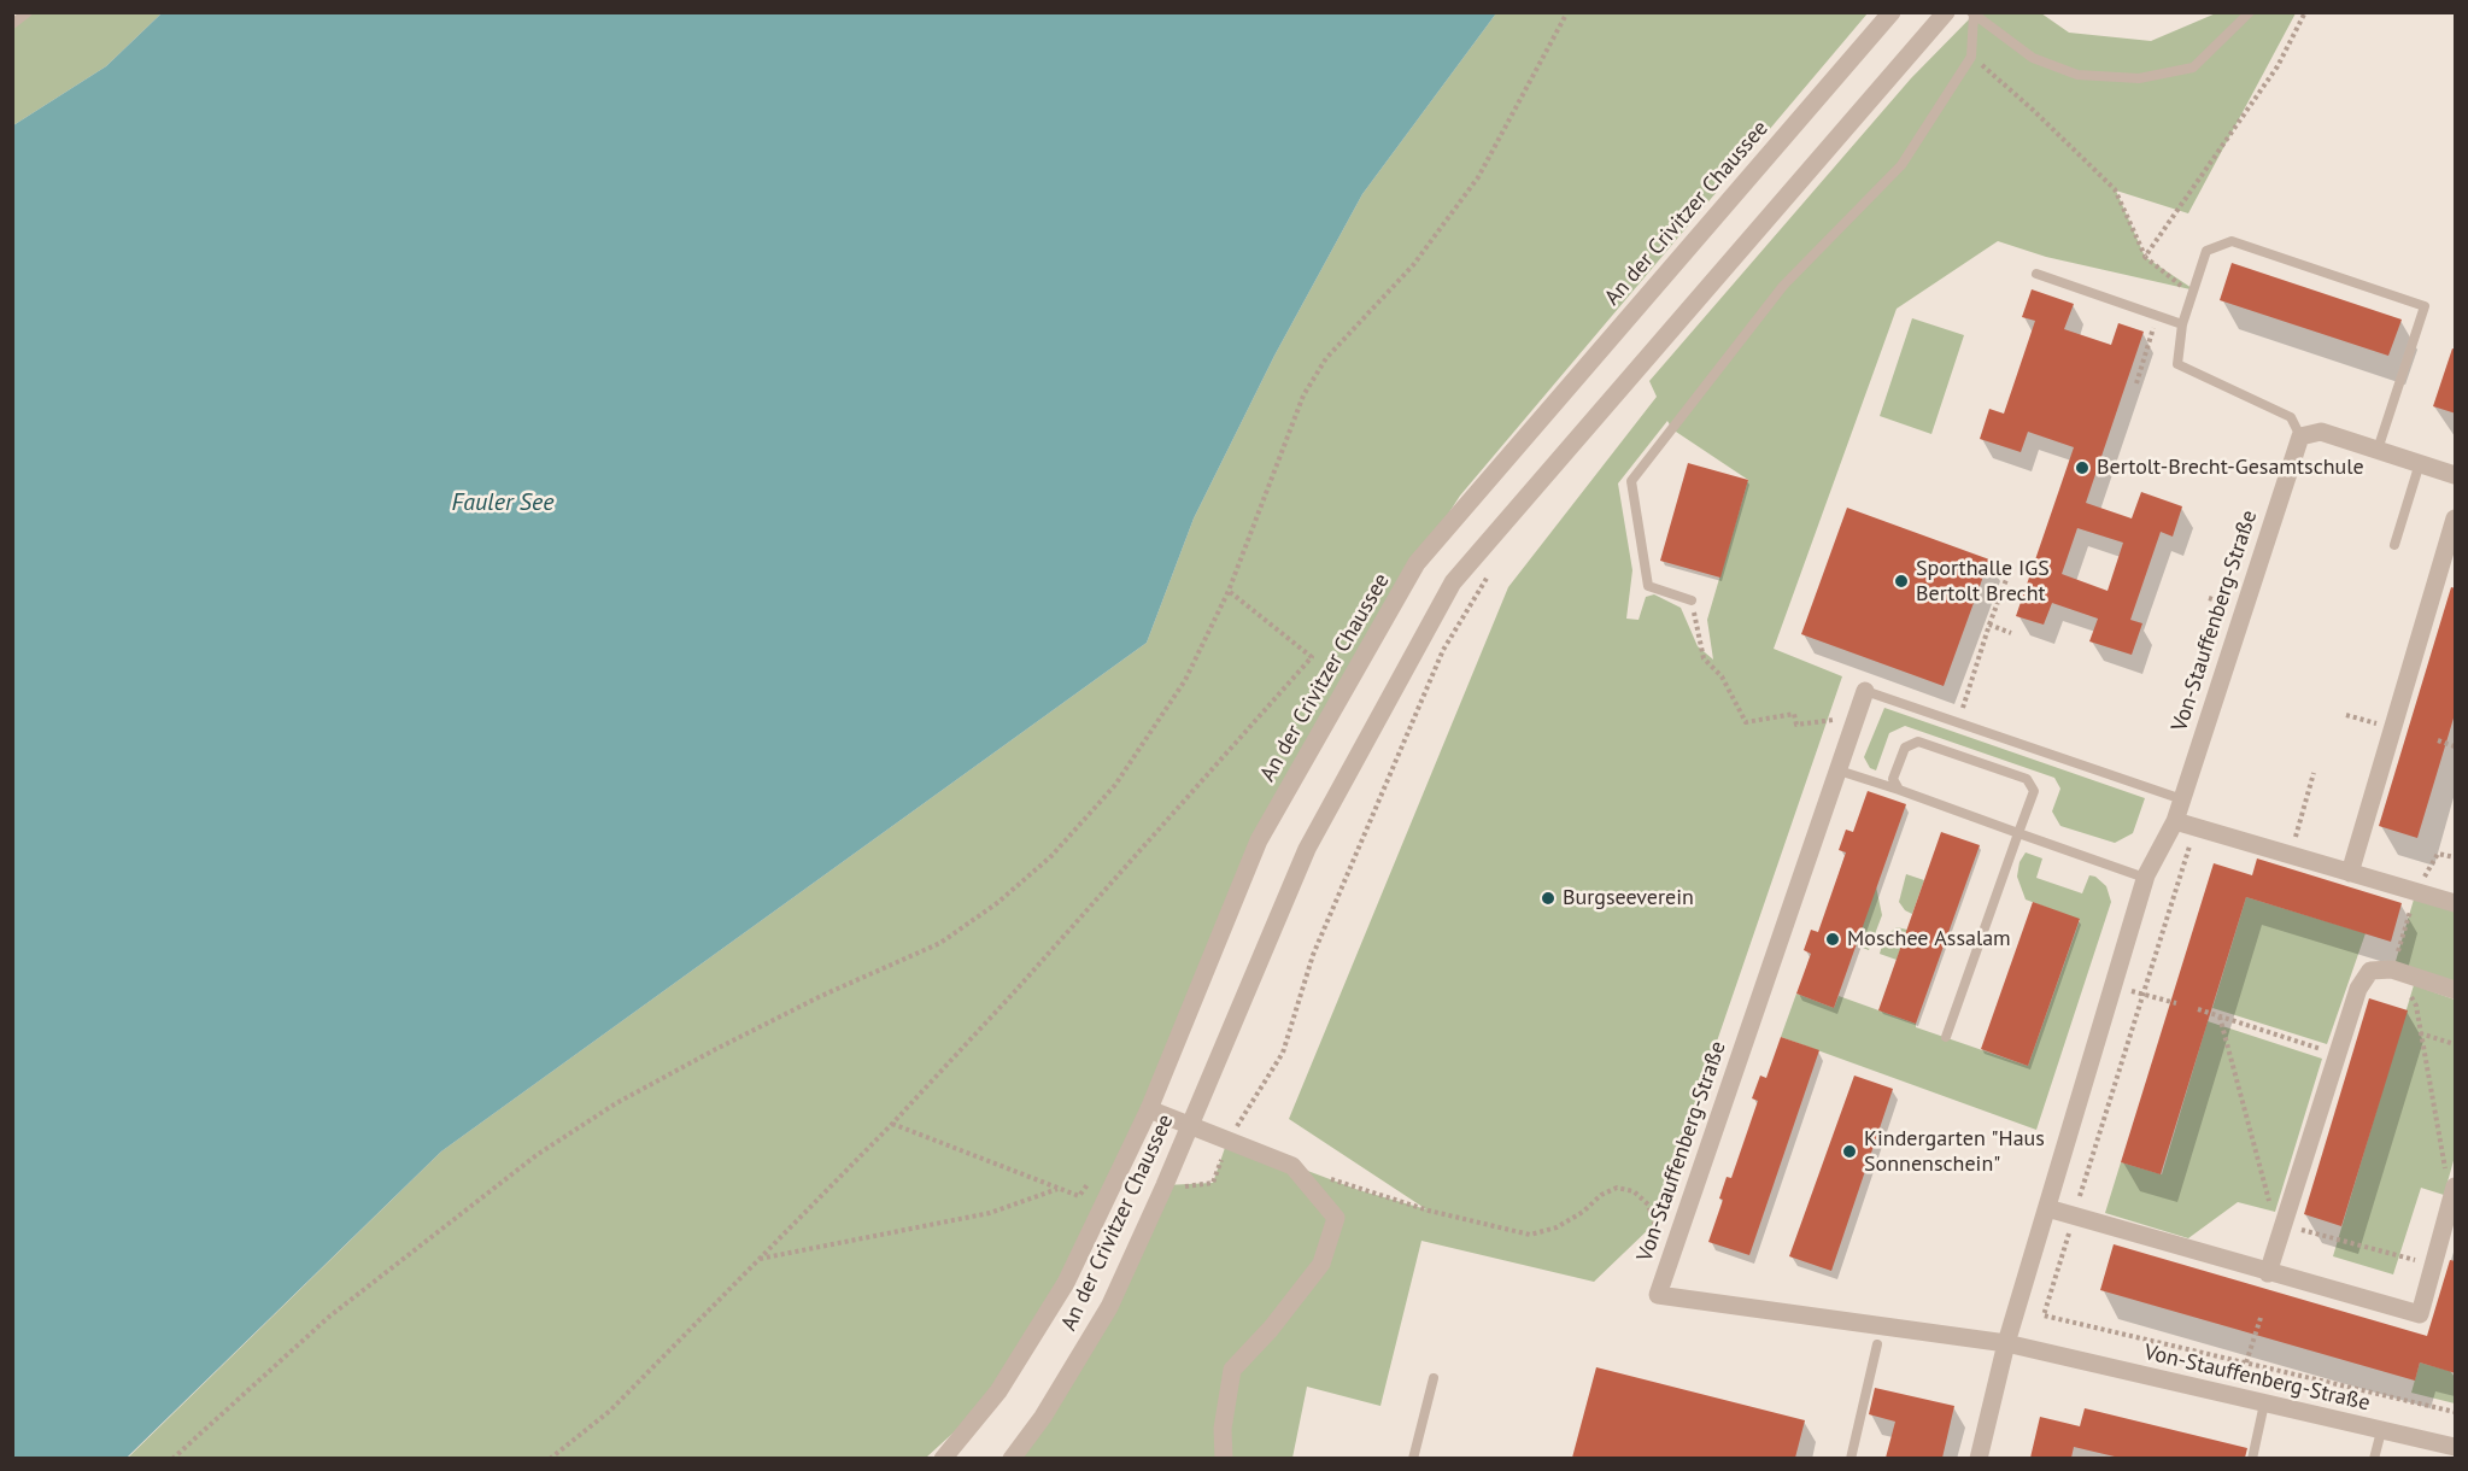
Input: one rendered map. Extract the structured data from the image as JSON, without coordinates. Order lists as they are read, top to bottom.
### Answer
{
  "streets": {
    "street": ["An der Crivitzer Chaussee", "Von-Stauffenberg-Straße"]
  },
  "water": ["Fauler See"],
  "places": [
    "Bertolt-Brecht-Gesamtschule",
    "Sporthalle IGS Bertolt Brecht",
    "Burgseeverein",
    "Moschee Assalam",
    "Kindergarten \"Haus Sonnenschein\""
  ]
}
